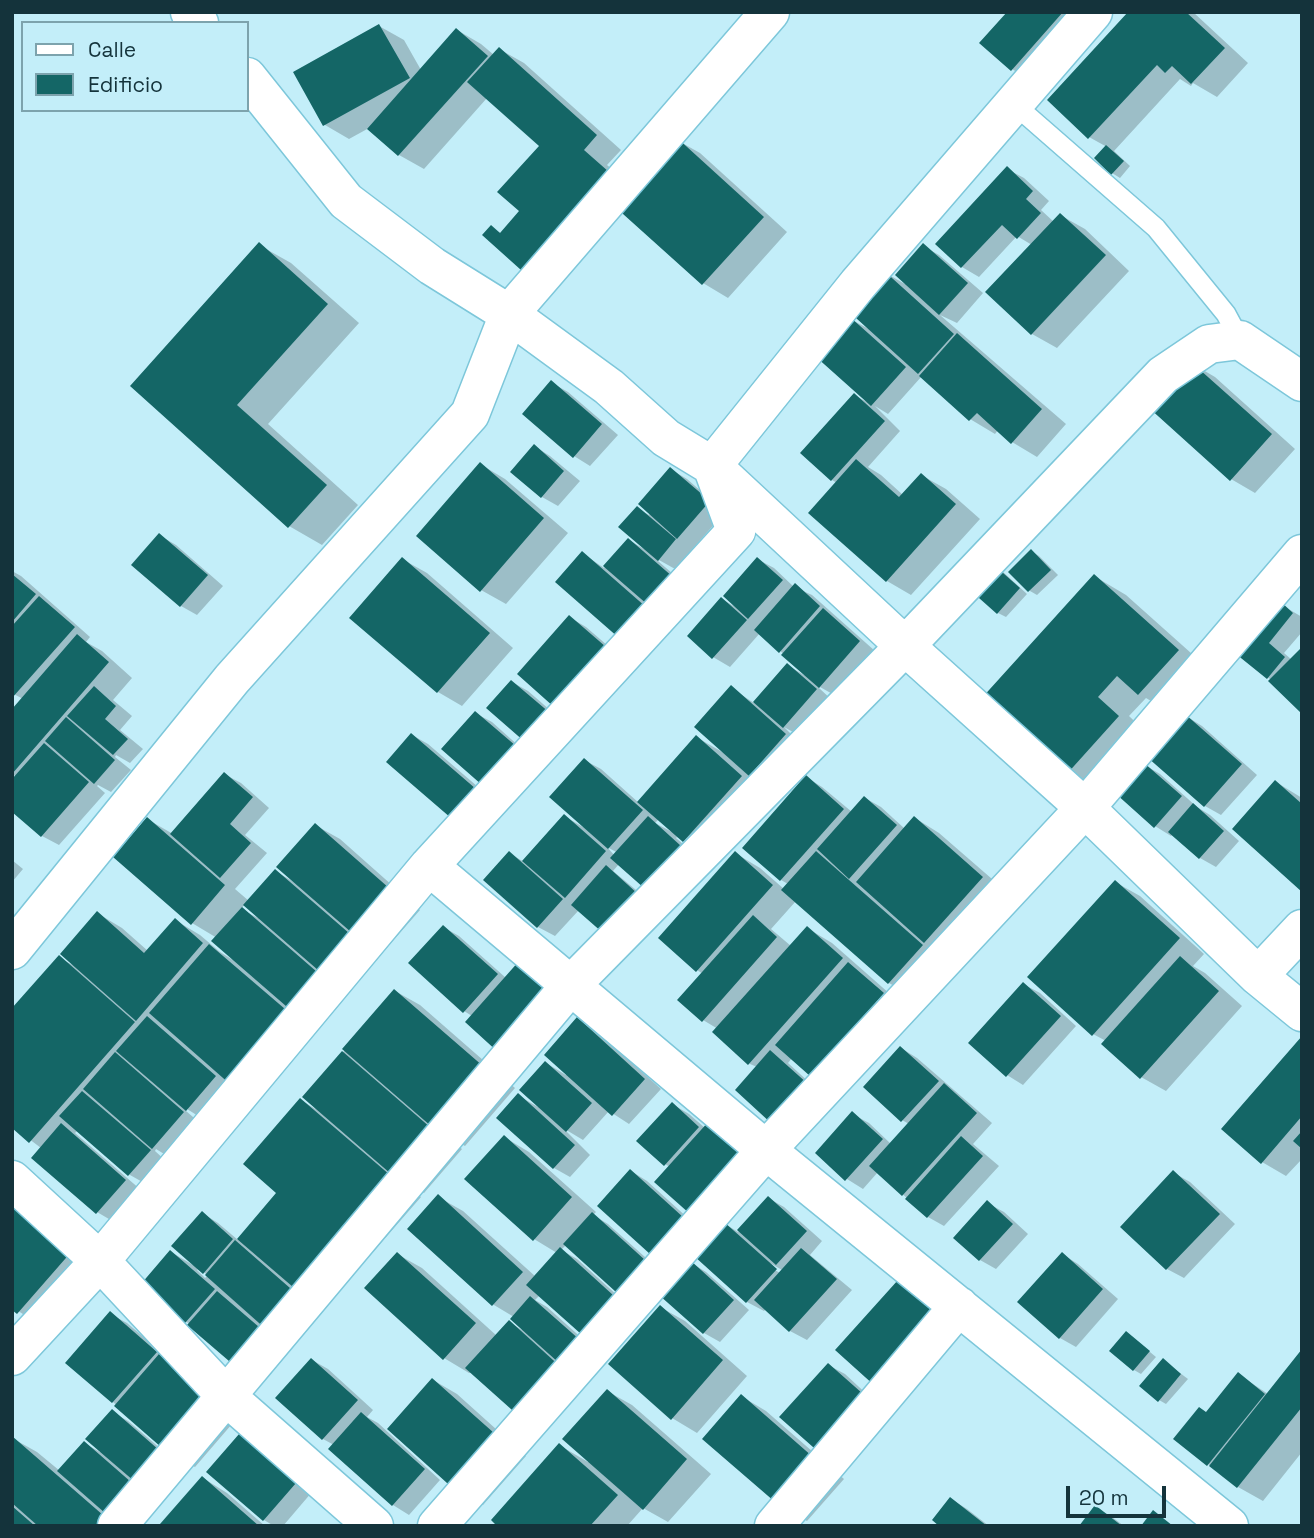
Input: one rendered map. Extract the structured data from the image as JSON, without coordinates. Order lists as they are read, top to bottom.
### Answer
{
  "legend": ["Calle", "Edificio"],
  "scale_bar": "20 m"
}
